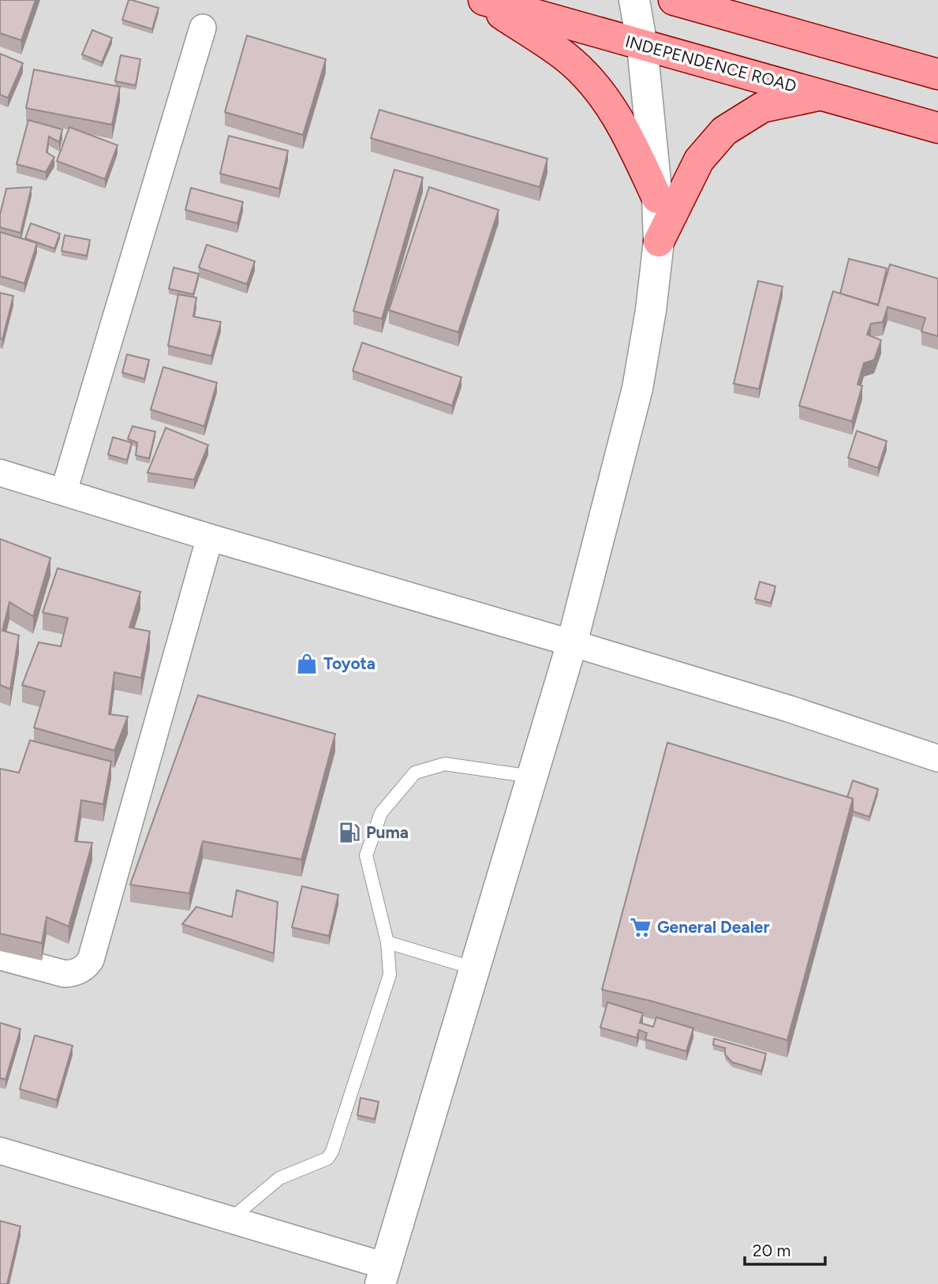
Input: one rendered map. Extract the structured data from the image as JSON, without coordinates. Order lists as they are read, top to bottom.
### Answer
{
  "streets": {
    "main road": ["INDEPENDENCE ROAD"]
  },
  "places": {
    "shop": ["Toyota"],
    "fuel station": ["Puma"],
    "supermarket": ["General Dealer"]
  },
  "scale_bar": "20 m"
}
